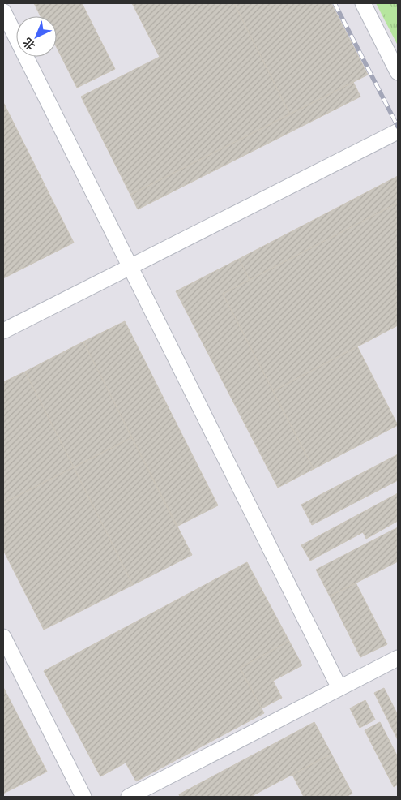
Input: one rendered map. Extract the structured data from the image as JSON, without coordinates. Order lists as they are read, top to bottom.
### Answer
{
  "north": "bottom left"
}
